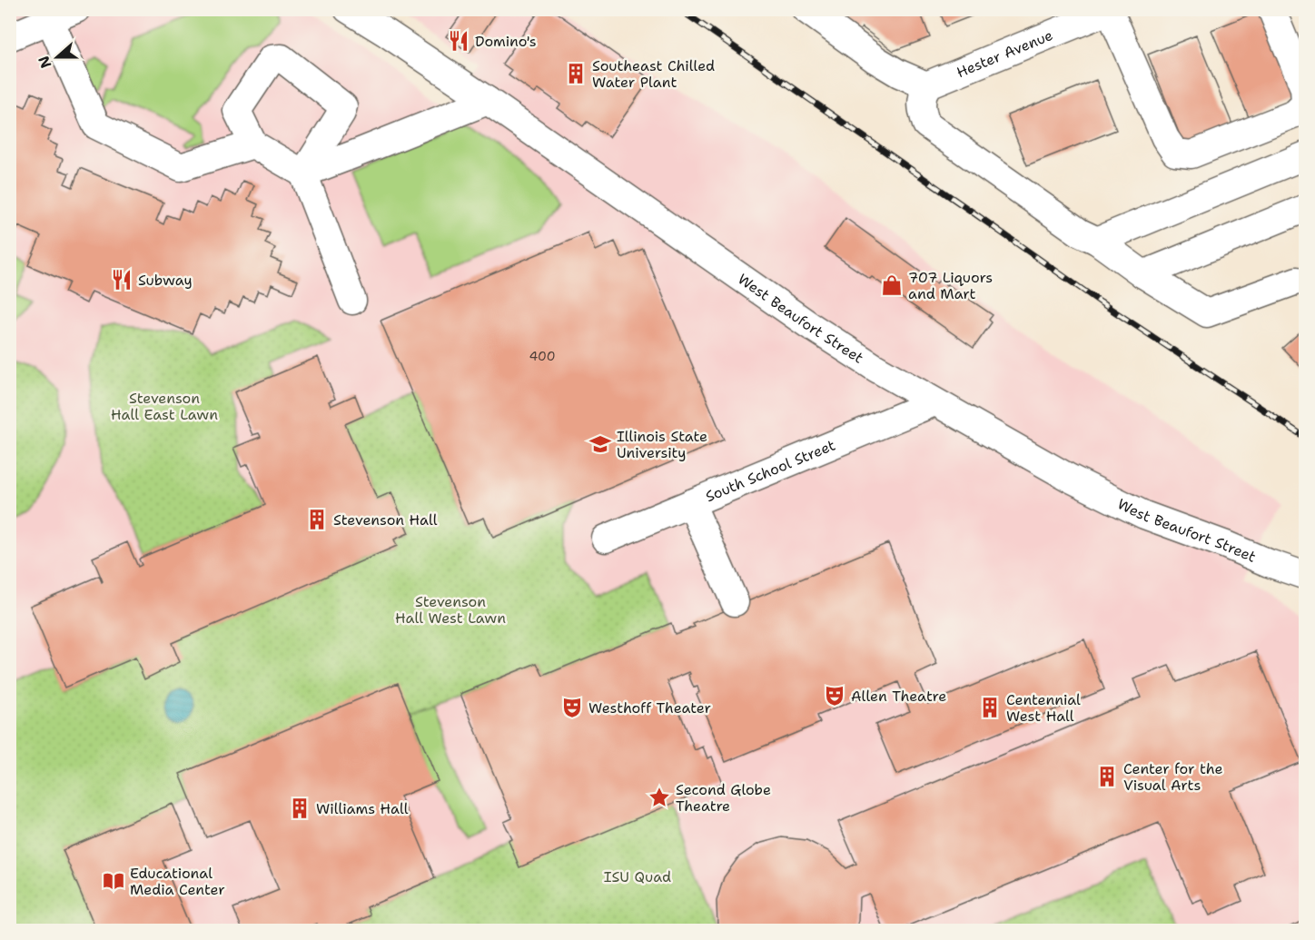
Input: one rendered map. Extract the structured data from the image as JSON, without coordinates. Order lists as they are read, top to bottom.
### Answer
{
  "streets": {
    "street": ["Hester Avenue", "West Beaufort Street", "South School Street"]
  },
  "crossings": [
    ["West Beaufort Street", "South School Street"]
  ],
  "parks": ["Stevenson Hall East Lawn", "Stevenson Hall West Lawn", "ISU Quad"],
  "places": {
    "restaurant": ["Domino's", "Subway"],
    "building": [
      "Southeast Chilled Water Plant",
      "Stevenson Hall",
      "Centennial West Hall",
      "Center for the Visual Arts",
      "Williams Hall"
    ],
    "shop": ["707 Liquors and Mart"],
    "school or university": ["Illinois State University"],
    "theatre": ["Allen Theatre", "Westhoff Theater"],
    "place": ["Second Globe Theatre"],
    "library": ["Educational Media Center"]
  },
  "house_numbers": ["400"],
  "north": "left"
}
